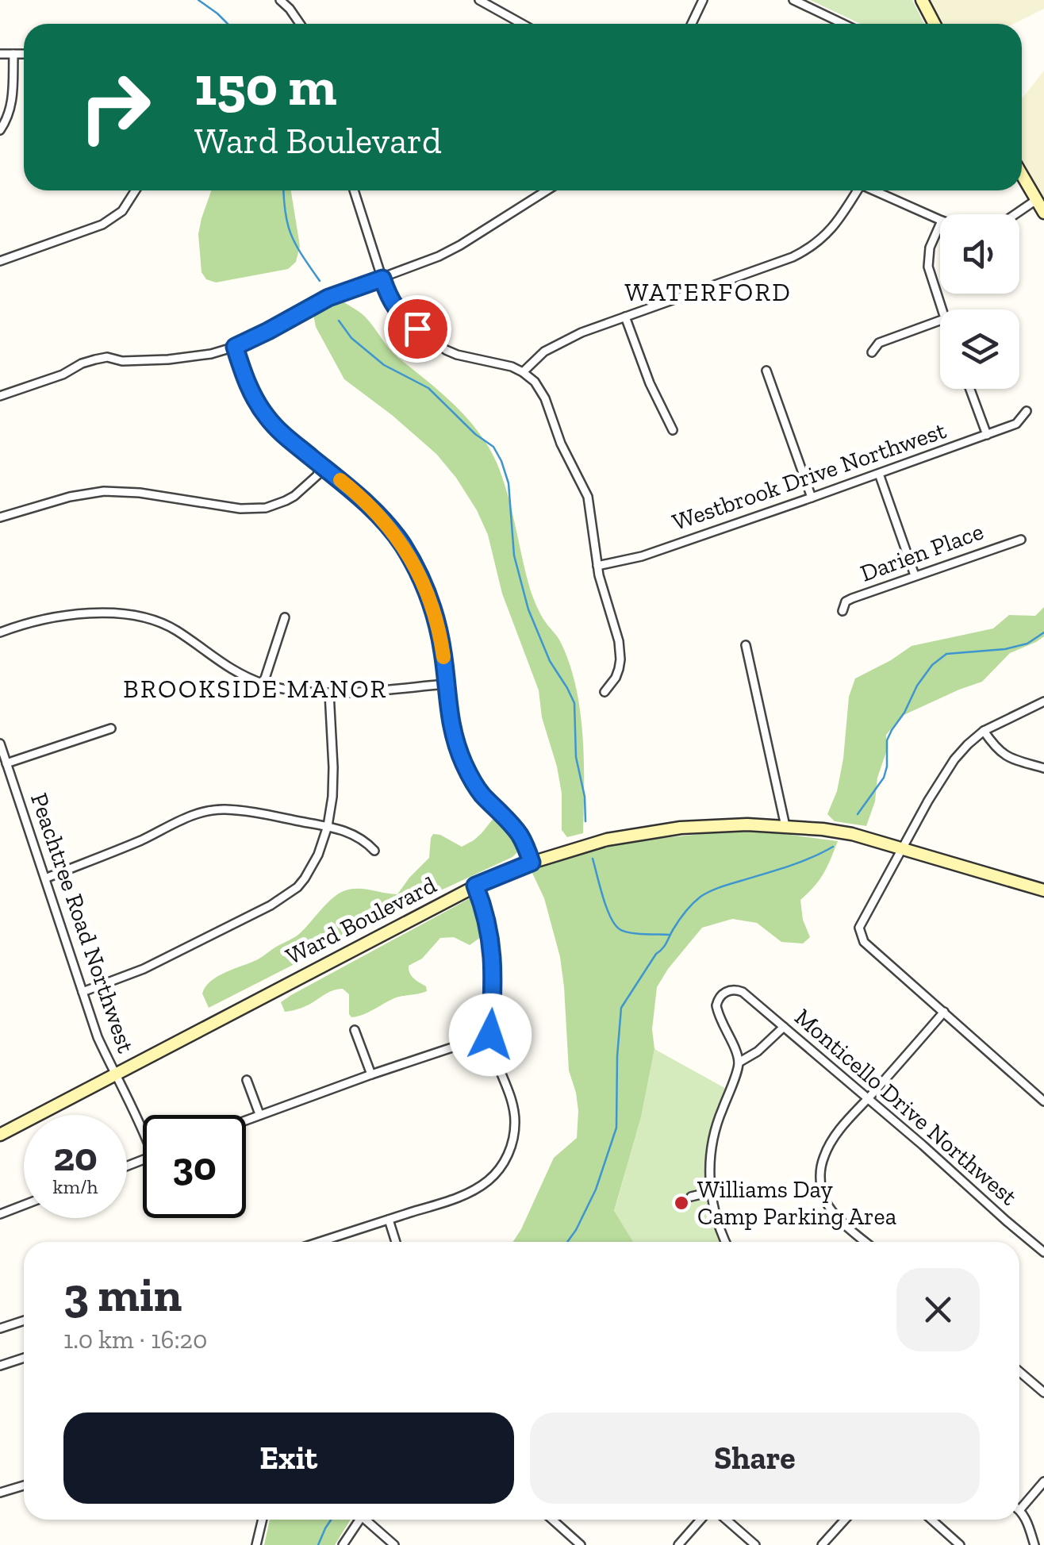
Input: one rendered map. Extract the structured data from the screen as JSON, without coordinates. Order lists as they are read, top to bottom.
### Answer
{
  "streets": {
    "main road": ["Ward Boulevard"],
    "street": [
      "Westbrook Drive Northwest",
      "Darien Place",
      "Peachtree Road Northwest",
      "Monticello Drive Northwest"
    ]
  },
  "crossings": [
    ["Ward Boulevard", "Peachtree Road Northwest"]
  ],
  "districts": ["WATERFORD", "BROOKSIDE MANOR"],
  "places": ["Williams Day Camp Parking Area"],
  "page": {
    "turn": ["150 m", "Ward Boulevard"],
    "speed": "20 km/h",
    "limit": "30",
    "heading": ["3 min", "1.0 km · 16:20"],
    "buttons": ["Exit", "Share"]
  }
}
